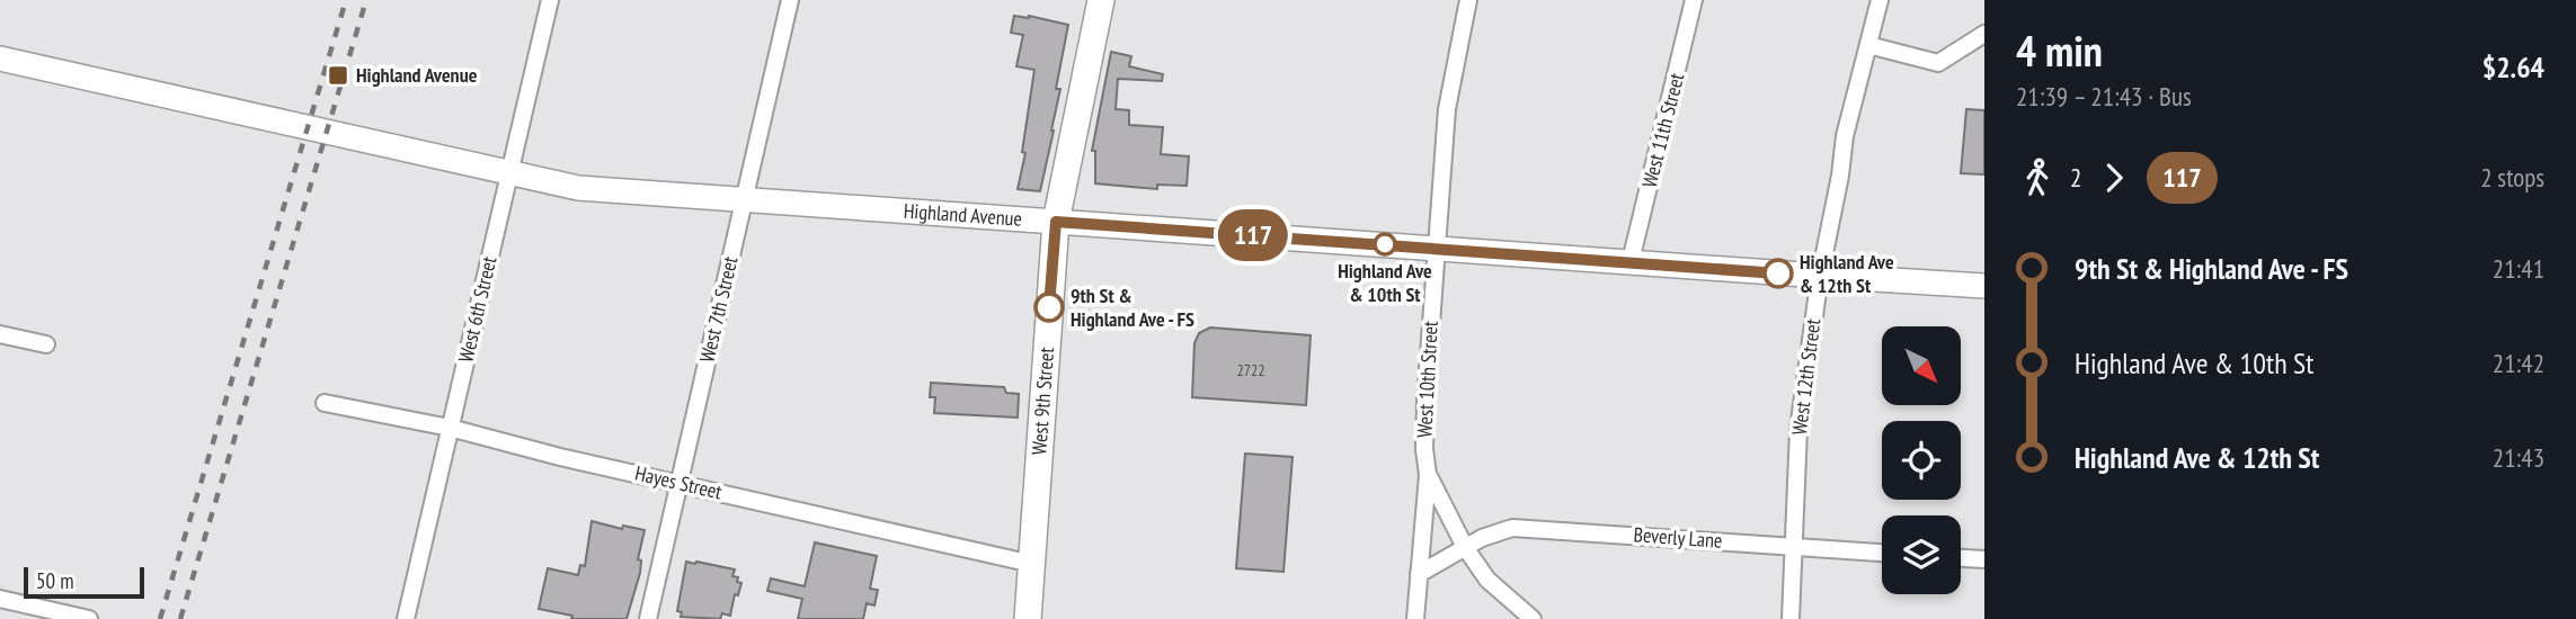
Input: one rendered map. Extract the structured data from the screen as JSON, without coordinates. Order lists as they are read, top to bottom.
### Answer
{
  "streets": {
    "main road": ["Highland Avenue", "West 9th Street"],
    "street": [
      "West 11th Street",
      "West 6th Street",
      "West 7th Street",
      "West 12th Street",
      "West 10th Street",
      "Hayes Street",
      "Beverly Lane"
    ]
  },
  "crossings": [
    ["West 11th Street", "Highland Avenue"],
    ["Highland Avenue", "West 6th Street"],
    ["Highland Avenue", "West 7th Street"],
    ["Highland Avenue", "West 12th Street"],
    ["Highland Avenue", "West 10th Street"],
    ["Highland Avenue", "West 9th Street"],
    ["West 6th Street", "Hayes Street"],
    ["West 7th Street", "Hayes Street"],
    ["West 12th Street", "Beverly Lane"],
    ["West 10th Street", "Beverly Lane"],
    ["West 9th Street", "Hayes Street"]
  ],
  "places": {
    "transit": ["Highland Avenue"],
    "other": ["Highland Ave & 10th St", "Highland Ave & 12th St", "9th St & Highland Ave - FS"]
  },
  "lines": ["bus line 117"],
  "house_numbers": ["2722"],
  "scale_bar": "50 m",
  "north": "bottom right",
  "page": {
    "on_map": "117",
    "heading": ["4 min", "21:39 – 21:43 · Bus", "$2.64"],
    "legs": ["2", "117", "2 stops"],
    "list": [
      {
        "name": "9th St & Highland Ave - FS",
        "value": "21:41"
      },
      {
        "name": "Highland Ave & 10th St",
        "value": "21:42"
      },
      {
        "name": "Highland Ave & 12th St",
        "value": "21:43"
      }
    ],
    "scale": "50 m"
  }
}
